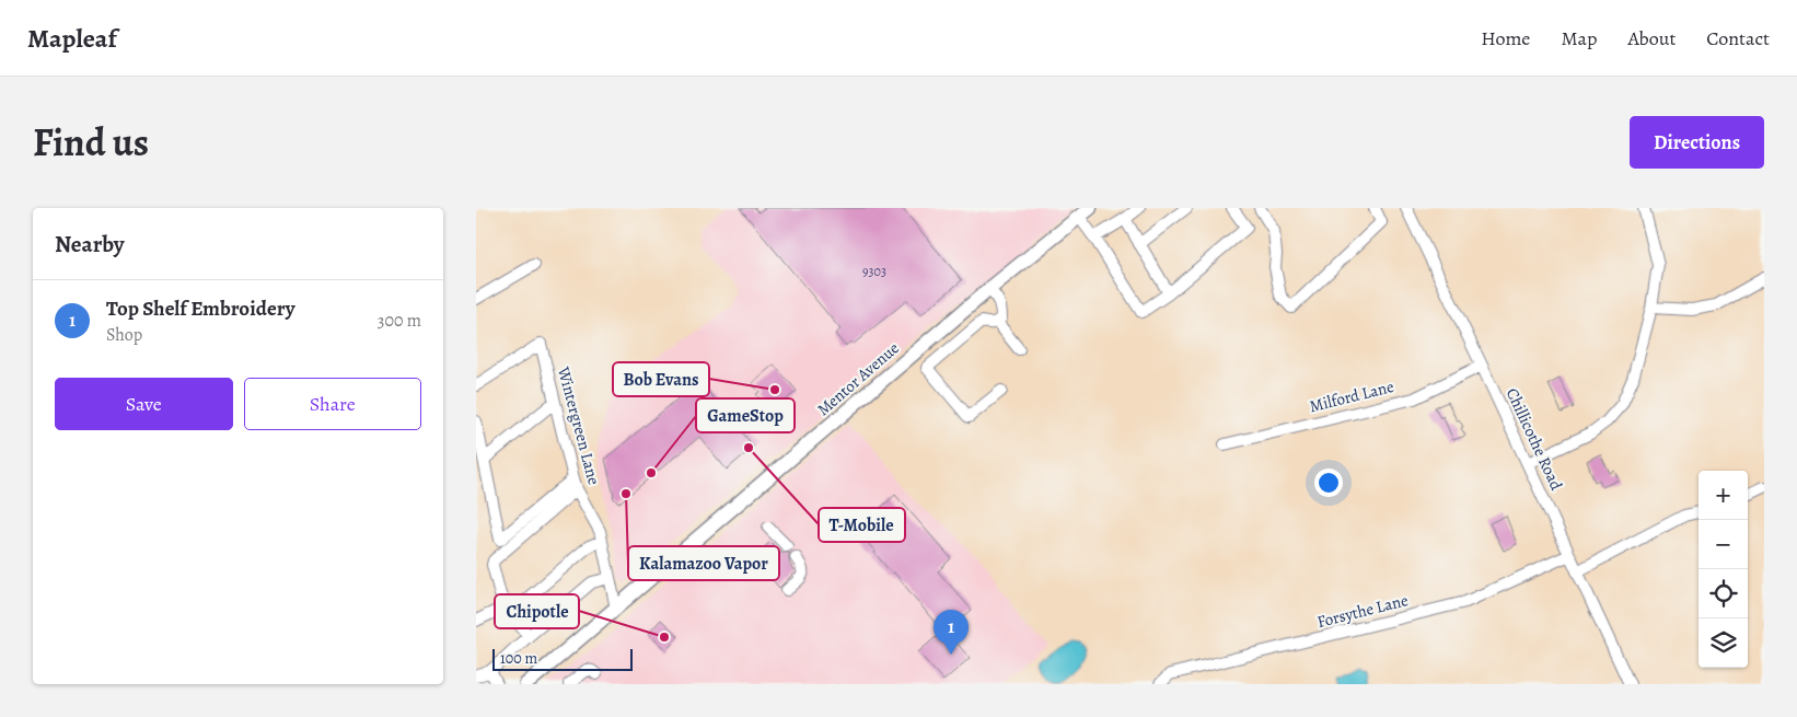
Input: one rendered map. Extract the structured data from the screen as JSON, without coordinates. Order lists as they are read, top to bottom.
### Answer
{
  "streets": {
    "main road": ["Mentor Avenue"],
    "street": [
      "Milford Lane",
      "Wintergreen Lane",
      "Chillicothe Road",
      "Forsythe Lane"
    ]
  },
  "crossings": [
    ["Mentor Avenue", "Wintergreen Lane"],
    ["Milford Lane", "Chillicothe Road"],
    ["Chillicothe Road", "Forsythe Lane"]
  ],
  "places": [
    "Bob Evans",
    "T-Mobile",
    "GameStop",
    "Kalamazoo Vapor",
    "Chipotle"
  ],
  "house_numbers": ["9303"],
  "scale_bar": "100 m",
  "page": {
    "header": "Mapleaf",
    "nav": [
      "Home",
      "Map",
      "About",
      "Contact"
    ],
    "title": "Find us",
    "buttons": [
      "Directions",
      ["Save", "Share"]
    ],
    "heading": "Nearby",
    "list": [
      {
        "mark": "1",
        "name": "Top Shelf Embroidery",
        "note": "Shop",
        "value": "300 m"
      }
    ],
    "map_buttons": ["+", "−"],
    "pins": "1",
    "scale": "100 m"
  }
}
